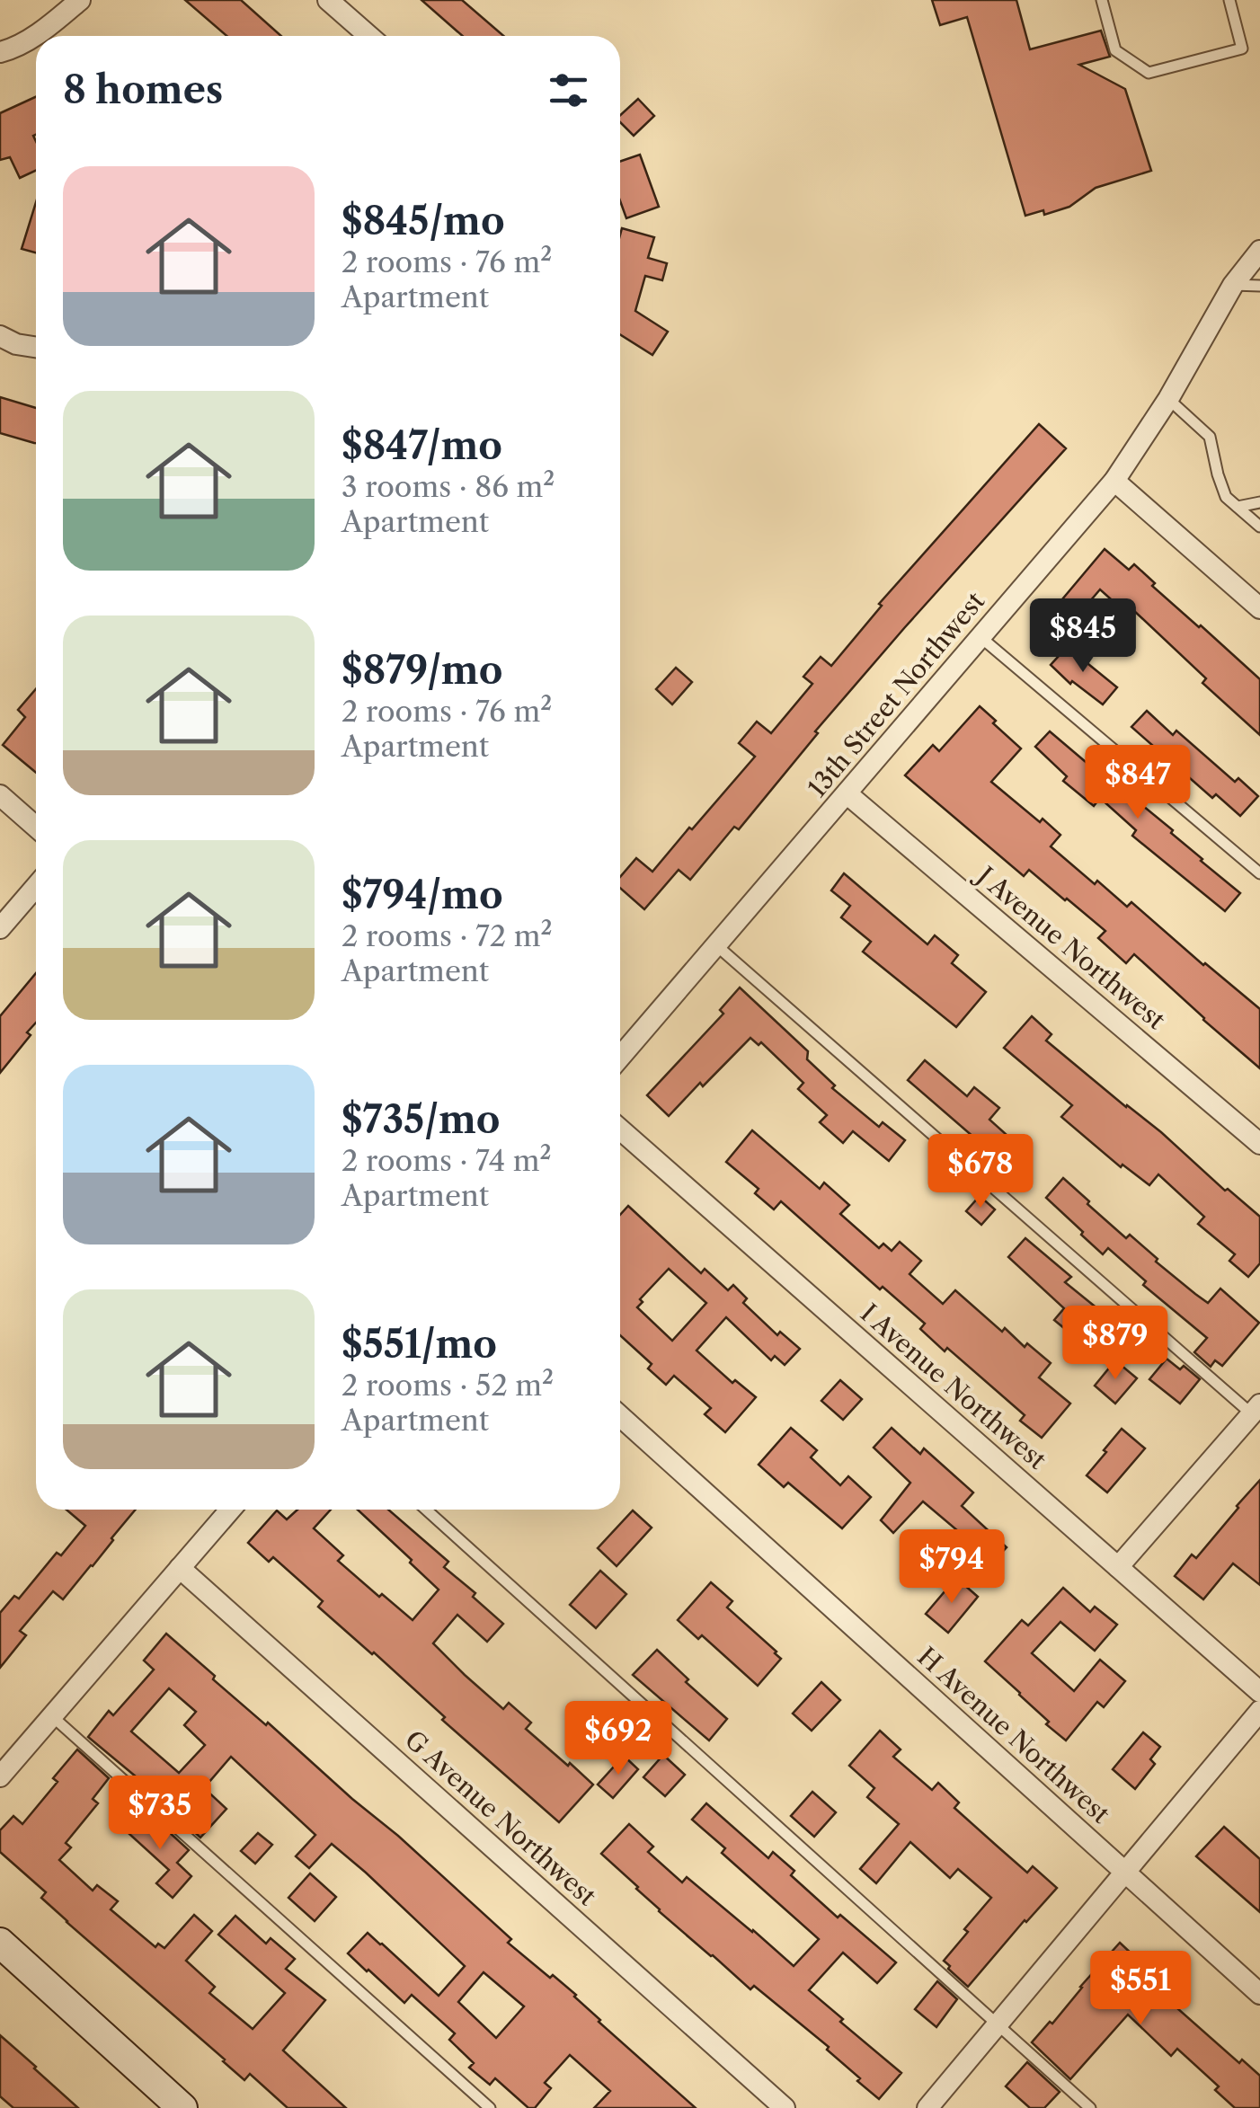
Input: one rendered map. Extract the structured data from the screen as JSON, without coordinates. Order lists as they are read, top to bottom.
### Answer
{
  "streets": {
    "street": [
      "13th Street Northwest",
      "J Avenue Northwest",
      "I Avenue Northwest",
      "H Avenue Northwest",
      "G Avenue Northwest"
    ]
  },
  "crossings": [
    ["13th Street Northwest", "J Avenue Northwest"]
  ],
  "page": {
    "heading": "8 homes",
    "list": [
      {
        "name": "$845/mo",
        "note": "2 rooms · 76 m² · Apartment"
      },
      {
        "name": "$847/mo",
        "note": "3 rooms · 86 m² · Apartment"
      },
      {
        "name": "$879/mo",
        "note": "2 rooms · 76 m² · Apartment"
      },
      {
        "name": "$794/mo",
        "note": "2 rooms · 72 m² · Apartment"
      },
      {
        "name": "$735/mo",
        "note": "2 rooms · 74 m² · Apartment"
      },
      {
        "name": "$551/mo",
        "note": "2 rooms · 52 m² · Apartment"
      }
    ],
    "price": [
      "$845",
      "$847",
      "$678",
      "$879",
      "$794",
      "$692",
      "$735",
      "$551"
    ]
  }
}
